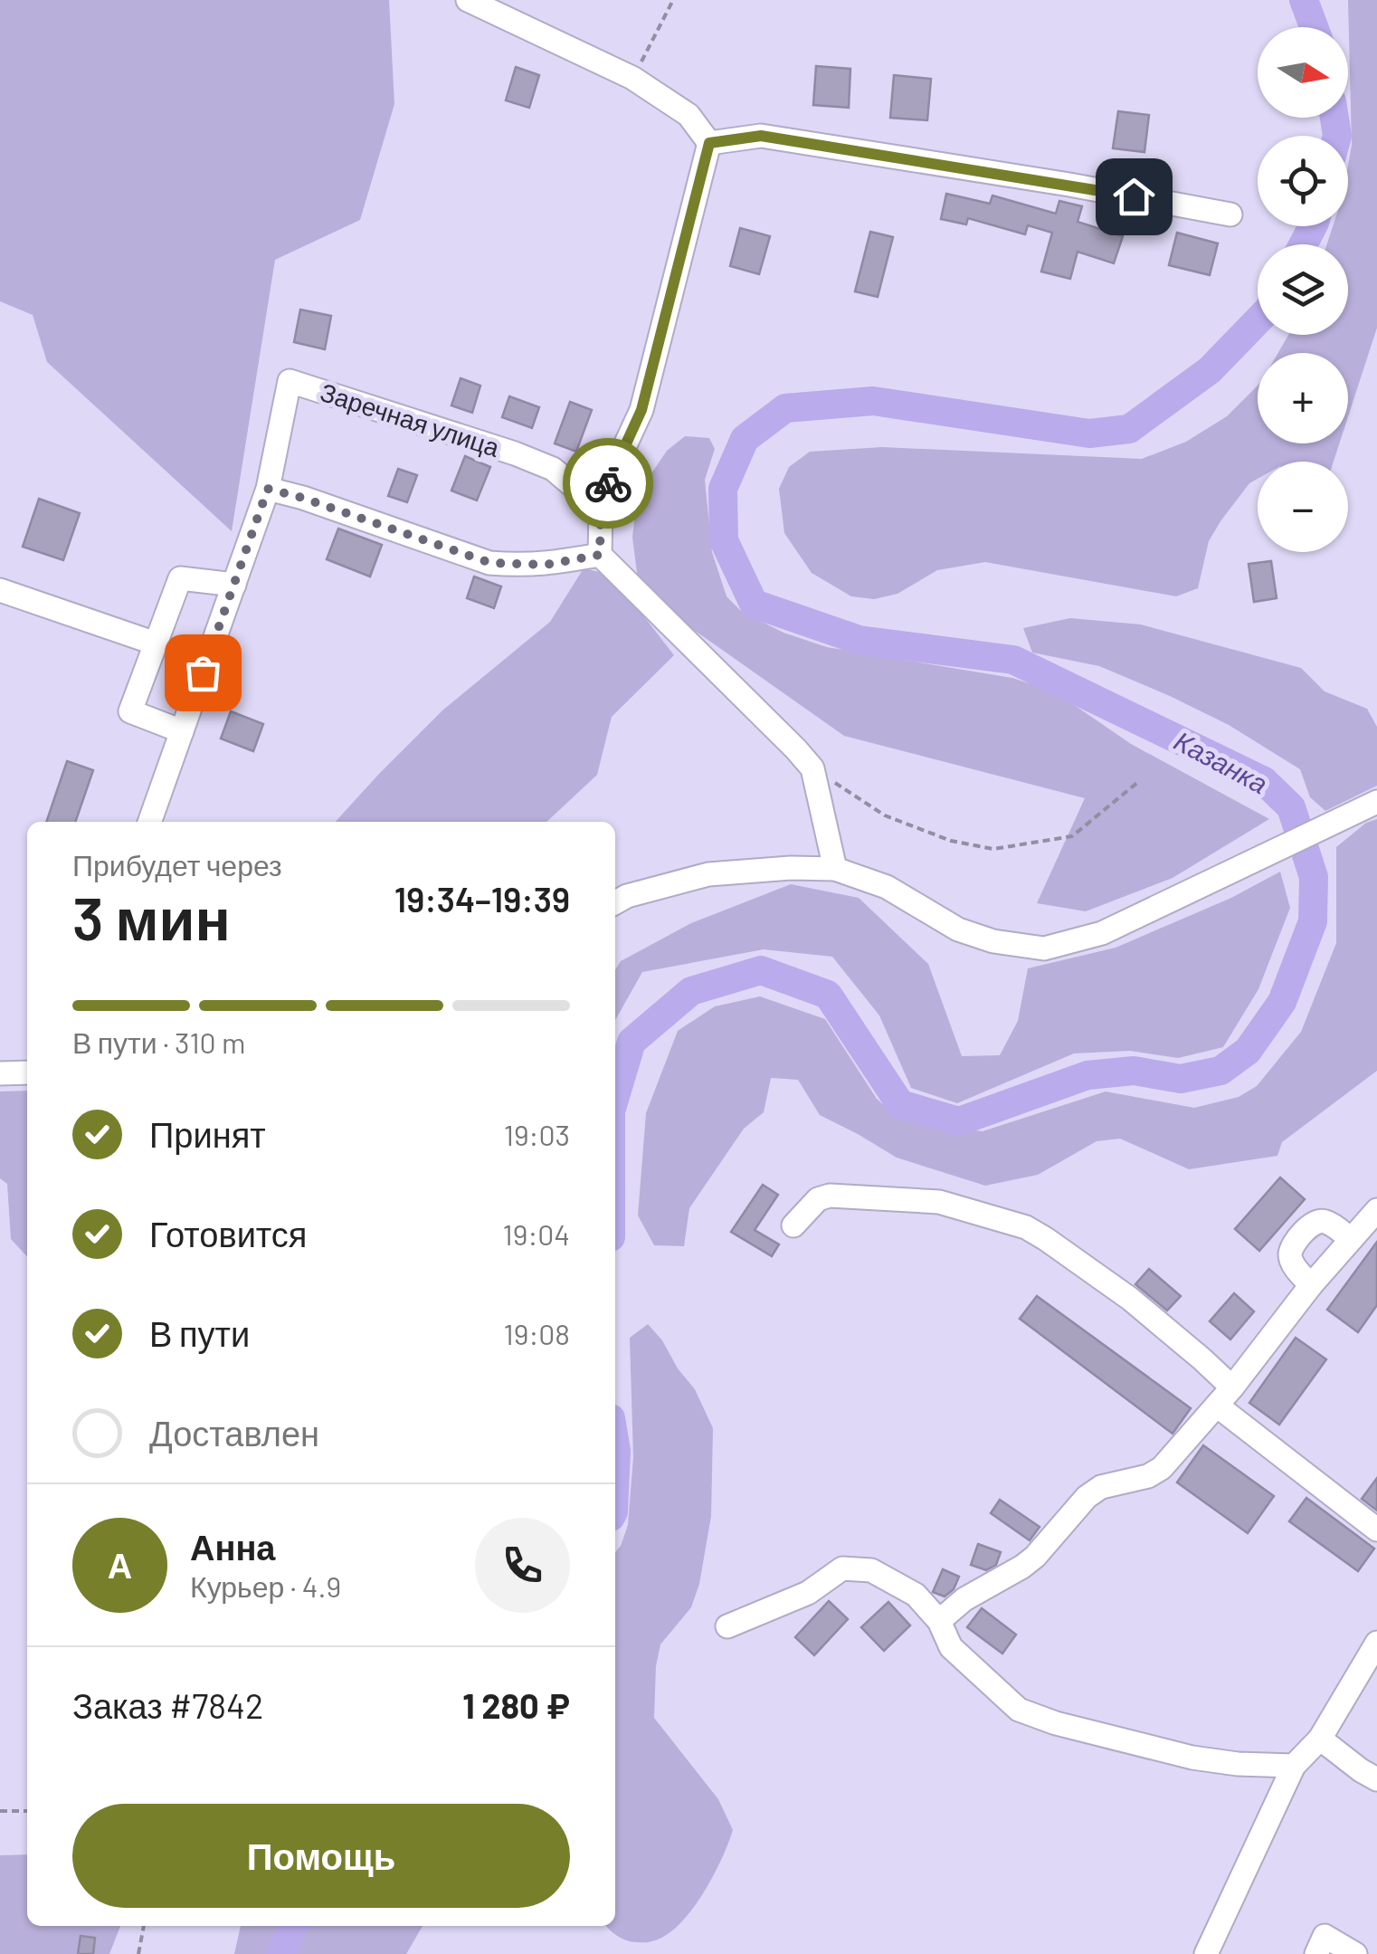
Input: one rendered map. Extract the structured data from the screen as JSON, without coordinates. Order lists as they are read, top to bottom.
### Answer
{
  "streets": {
    "street": ["Заречная улица"]
  },
  "water": ["Казанка"],
  "north": "right",
  "page": {
    "map_buttons": ["+", "−"],
    "heading": ["3 мин", "Прибудет через", "19:34–19:39"],
    "panel": [
      "Анна",
      "Курьер · 4.9",
      "Заказ #7842",
      "1 280 ₽"
    ],
    "bar": "В пути · 310 m",
    "list": [
      ["Принят", "19:03"],
      ["Готовится", "19:04"],
      ["В пути", "19:08"],
      "Доставлен"
    ],
    "round": "А",
    "buttons": "Помощь"
  }
}
